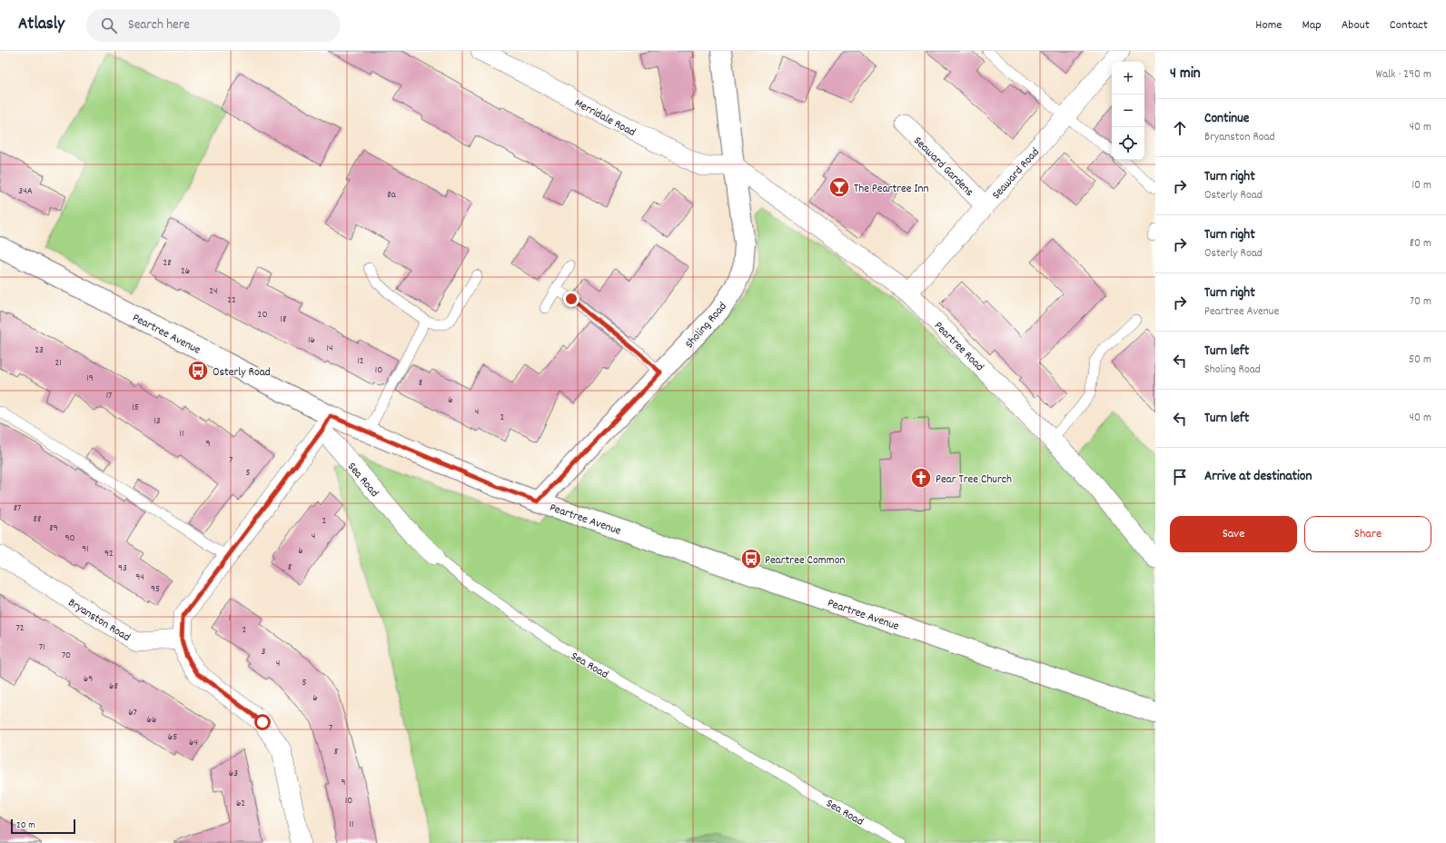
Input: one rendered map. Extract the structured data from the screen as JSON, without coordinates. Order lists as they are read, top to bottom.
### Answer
{
  "streets": {
    "street": [
      "Merridale Road",
      "Seaward Gardens",
      "Seaward Road",
      "Sholing Road",
      "Peartree Avenue",
      "Peartree Road",
      "Sea Road",
      "Bryanston Road"
    ]
  },
  "crossings": [
    ["Merridale Road", "Sholing Road"],
    ["Merridale Road", "Peartree Road"],
    ["Seaward Gardens", "Seaward Road"],
    ["Seaward Road", "Peartree Road"],
    ["Sholing Road", "Peartree Avenue"],
    ["Sholing Road", "Peartree Road"],
    ["Peartree Avenue", "Sea Road"]
  ],
  "places": {
    "bar": ["The Peartree Inn"],
    "bus stop": ["Osterly Road", "Peartree Common"],
    "church": ["Pear Tree Church"]
  },
  "house_numbers": [
    "34A",
    "8a",
    "28",
    "26",
    "24",
    "22",
    "20",
    "18",
    "16",
    "14",
    "23",
    "12",
    "21",
    "10",
    "19",
    "8",
    "17",
    "6",
    "15",
    "4",
    "2",
    "13",
    "11",
    "9",
    "7",
    "5",
    "87",
    "88",
    "2",
    "89",
    "4",
    "90",
    "91",
    "6",
    "92",
    "8",
    "93",
    "94",
    "95",
    "1",
    "72",
    "2",
    "71",
    "3",
    "70",
    "4",
    "69",
    "5",
    "68",
    "6",
    "67",
    "66",
    "7",
    "65",
    "64",
    "8",
    "63",
    "9",
    "10",
    "62",
    "11"
  ],
  "scale_bar": "20 m",
  "page": {
    "header": "Atlasly",
    "search": "Search here",
    "nav": [
      "Home",
      "Map",
      "About",
      "Contact"
    ],
    "heading": ["4 min", "Walk · 290 m"],
    "map_buttons": ["+", "−"],
    "list": [
      ["Continue", "Bryanston Road", "40 m"],
      ["Turn right", "Osterly Road", "10 m"],
      ["Turn right", "Osterly Road", "80 m"],
      ["Turn right", "Peartree Avenue", "70 m"],
      ["Turn left", "Sholing Road", "50 m"],
      ["Turn left", "40 m"],
      "Arrive at destination"
    ],
    "buttons": ["Save", "Share"],
    "scale": "20 m"
  }
}
